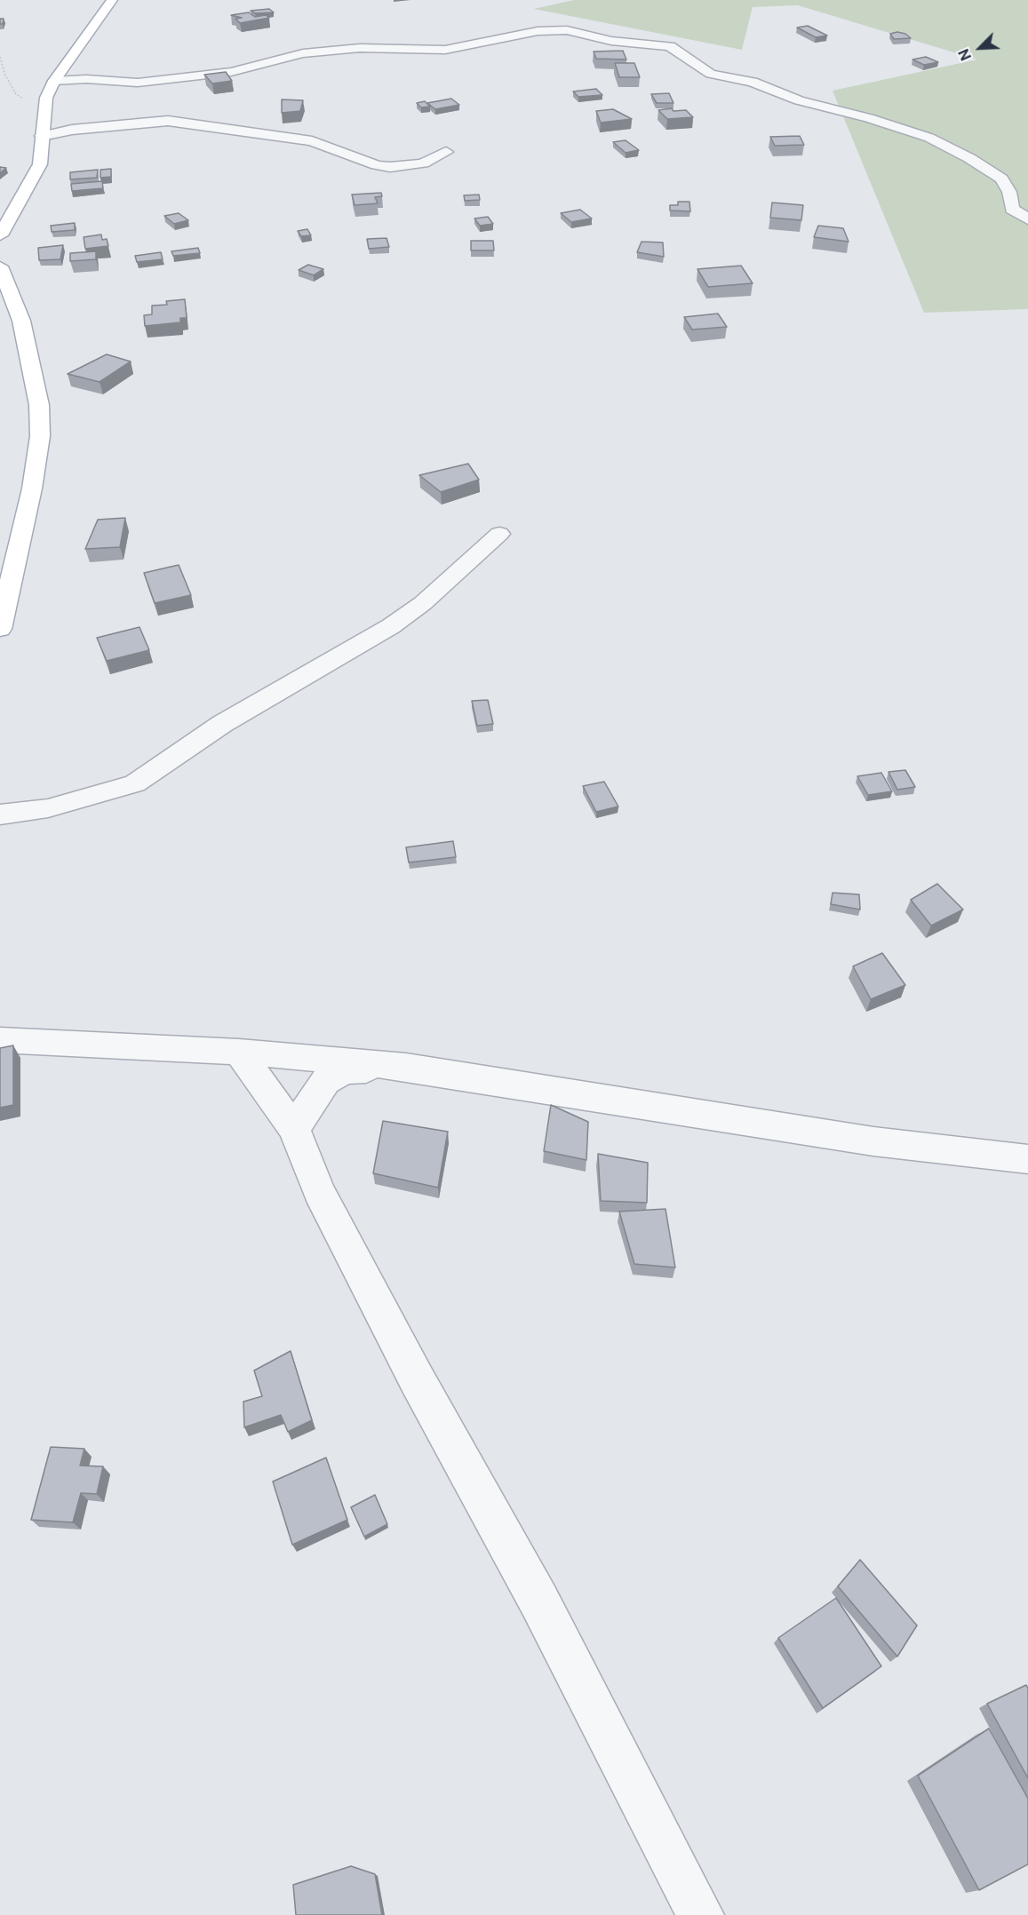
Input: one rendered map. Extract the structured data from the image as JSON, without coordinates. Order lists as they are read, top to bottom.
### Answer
{
  "north": "bottom left"
}
